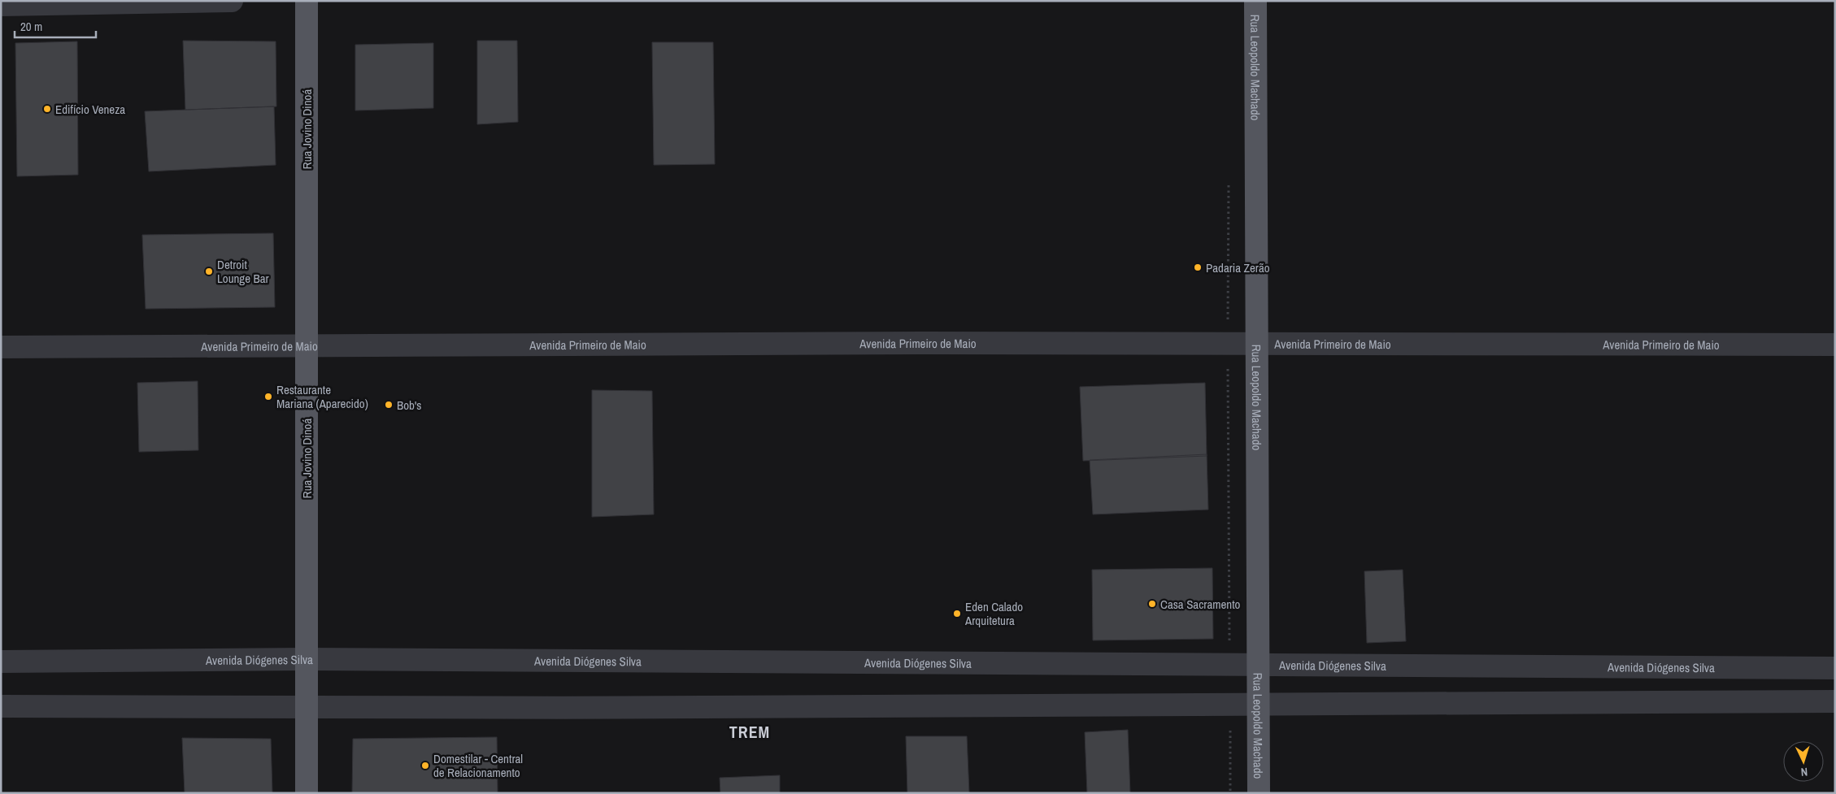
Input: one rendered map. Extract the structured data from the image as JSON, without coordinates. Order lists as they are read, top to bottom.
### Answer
{
  "streets": {
    "main road": ["Rua Leopoldo Machado", "Rua Jovino Dinoá"],
    "street": ["Avenida Primeiro de Maio", "Avenida Diógenes Silva"]
  },
  "crossings": [
    ["Rua Leopoldo Machado", "Avenida Primeiro de Maio"],
    ["Rua Leopoldo Machado", "Avenida Diógenes Silva"],
    ["Rua Jovino Dinoá", "Avenida Primeiro de Maio"],
    ["Rua Jovino Dinoá", "Avenida Diógenes Silva"]
  ],
  "districts": ["TREM"],
  "places": [
    "Edifício Veneza",
    "Padaria Zerão",
    "Detroit Lounge Bar",
    "Restaurante Mariana (Aparecido)",
    "Bob's",
    "Casa Sacramento",
    "Eden Calado Arquitetura",
    "Domestilar - Central de Relacionamento"
  ],
  "scale_bar": "20 m",
  "north": "bottom"
}
